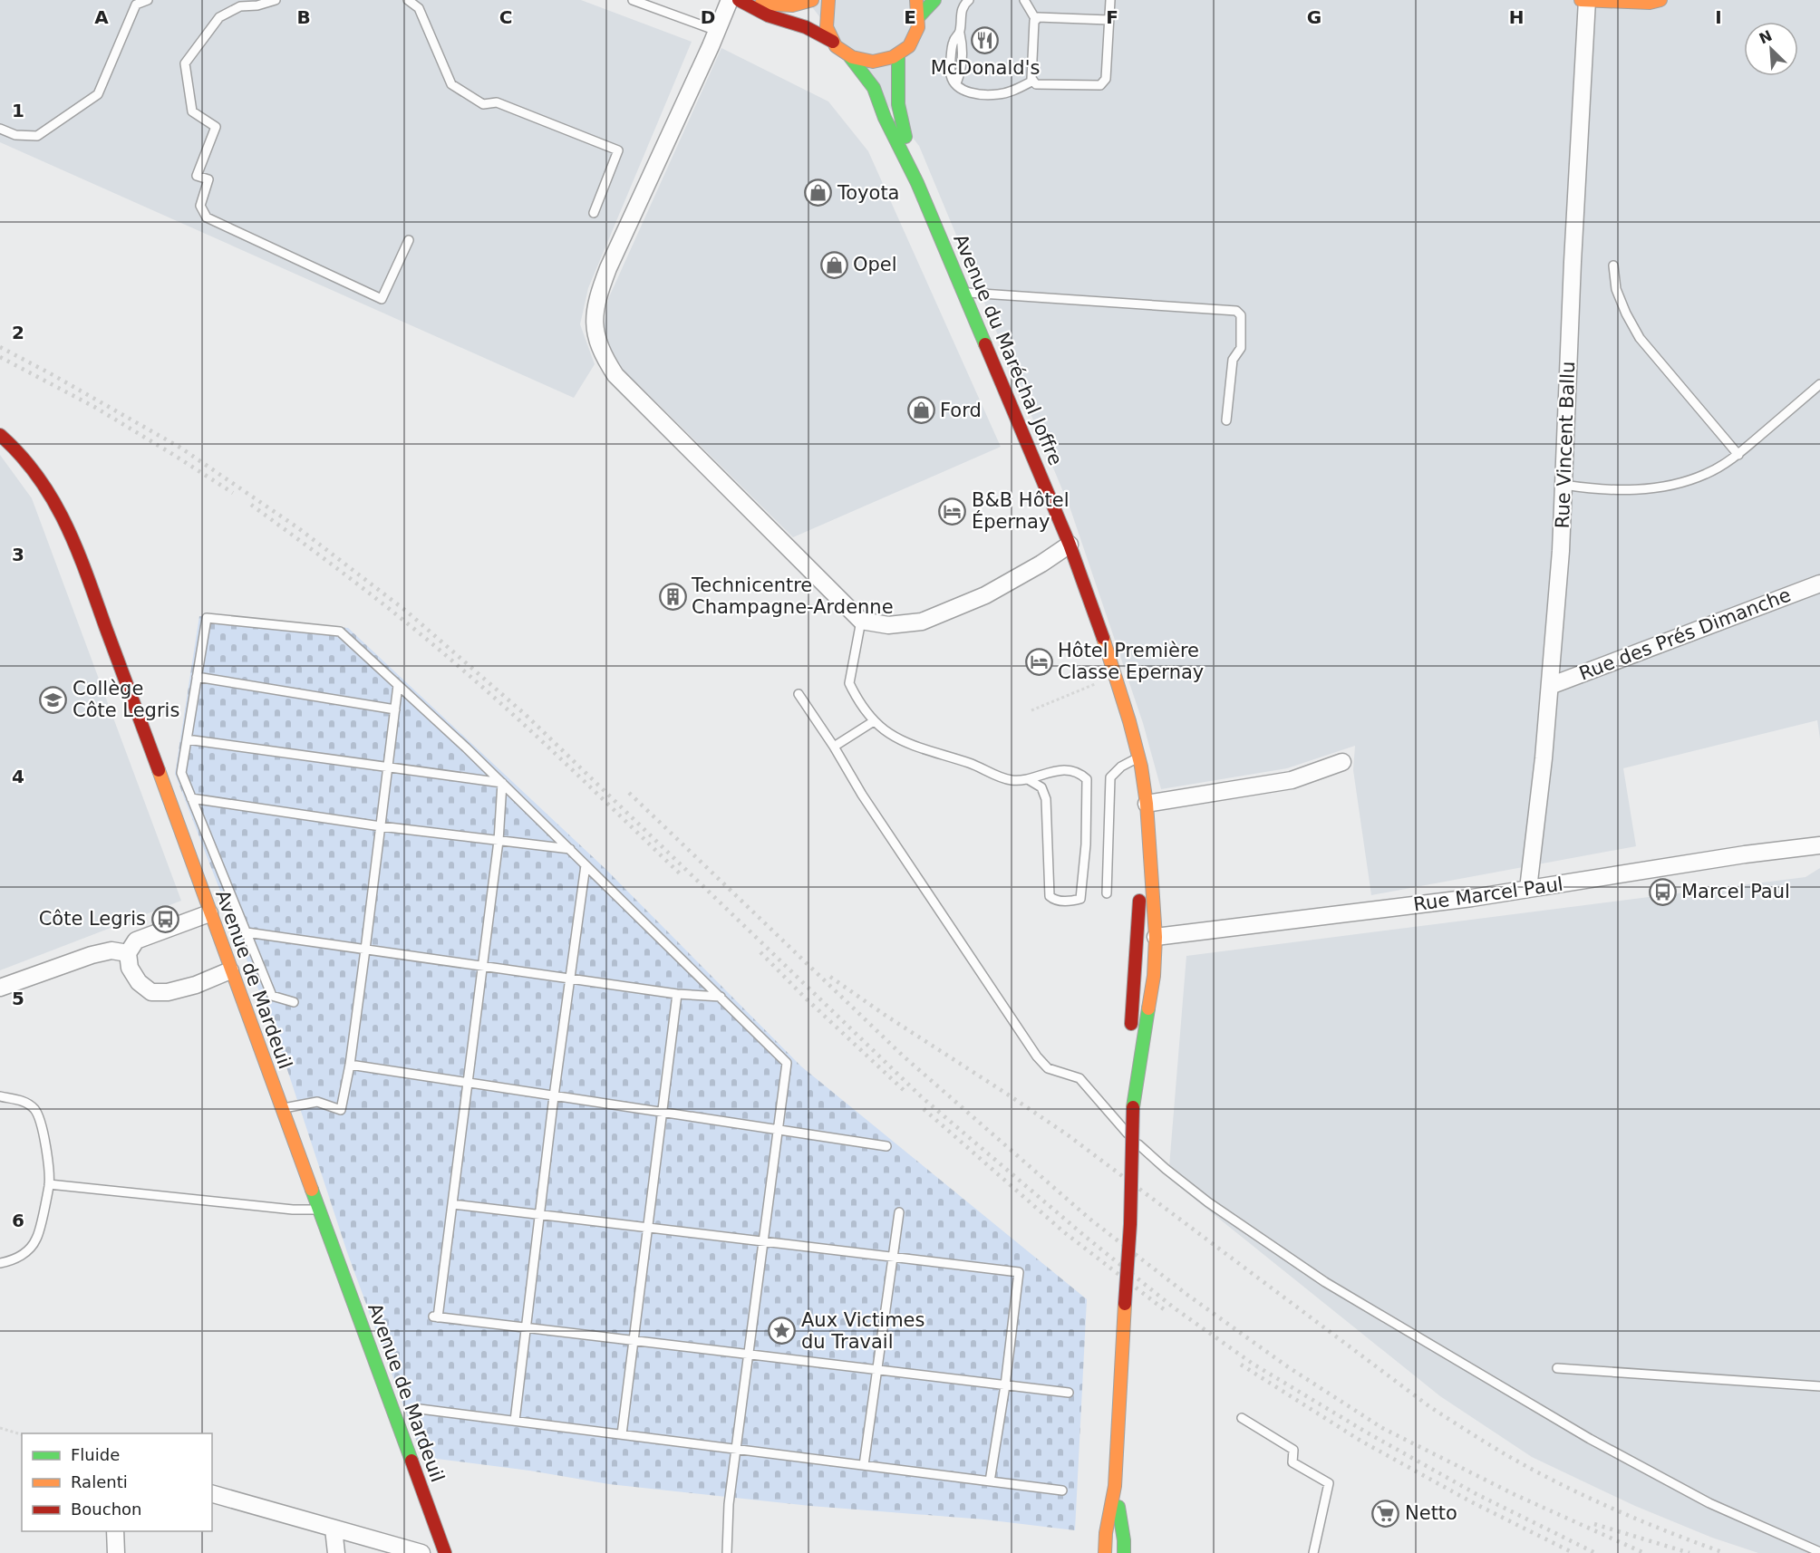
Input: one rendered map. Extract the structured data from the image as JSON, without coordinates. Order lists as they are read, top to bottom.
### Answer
{
  "streets": {
    "main road": ["Avenue du Maréchal Joffre", "Avenue de Mardeuil"],
    "street": ["Rue Vincent Ballu", "Rue des Prés Dimanche", "Rue Marcel Paul"]
  },
  "crossings": [
    ["Avenue du Maréchal Joffre", "Rue Marcel Paul"],
    ["Rue Vincent Ballu", "Rue des Prés Dimanche"],
    ["Rue Vincent Ballu", "Rue Marcel Paul"]
  ],
  "places": {
    "restaurant": ["McDonald's"],
    "shop": ["Toyota", "Opel", "Ford"],
    "hotel": ["B&B Hôtel Épernay", "Hôtel Première Classe Epernay"],
    "building": ["Technicentre Champagne-Ardenne"],
    "school or university": ["Collège Côte Legris"],
    "bus stop": ["Marcel Paul", "Côte Legris"],
    "place": ["Aux Victimes du Travail"],
    "supermarket": ["Netto"]
  },
  "legend": ["Fluide", "Ralenti", "Bouchon"],
  "north": "top left",
  "grid": {
    "columns": [
      "A",
      "B",
      "C",
      "D",
      "E",
      "F",
      "G",
      "H",
      "I"
    ],
    "rows": [
      "1",
      "2",
      "3",
      "4",
      "5",
      "6"
    ]
  }
}
